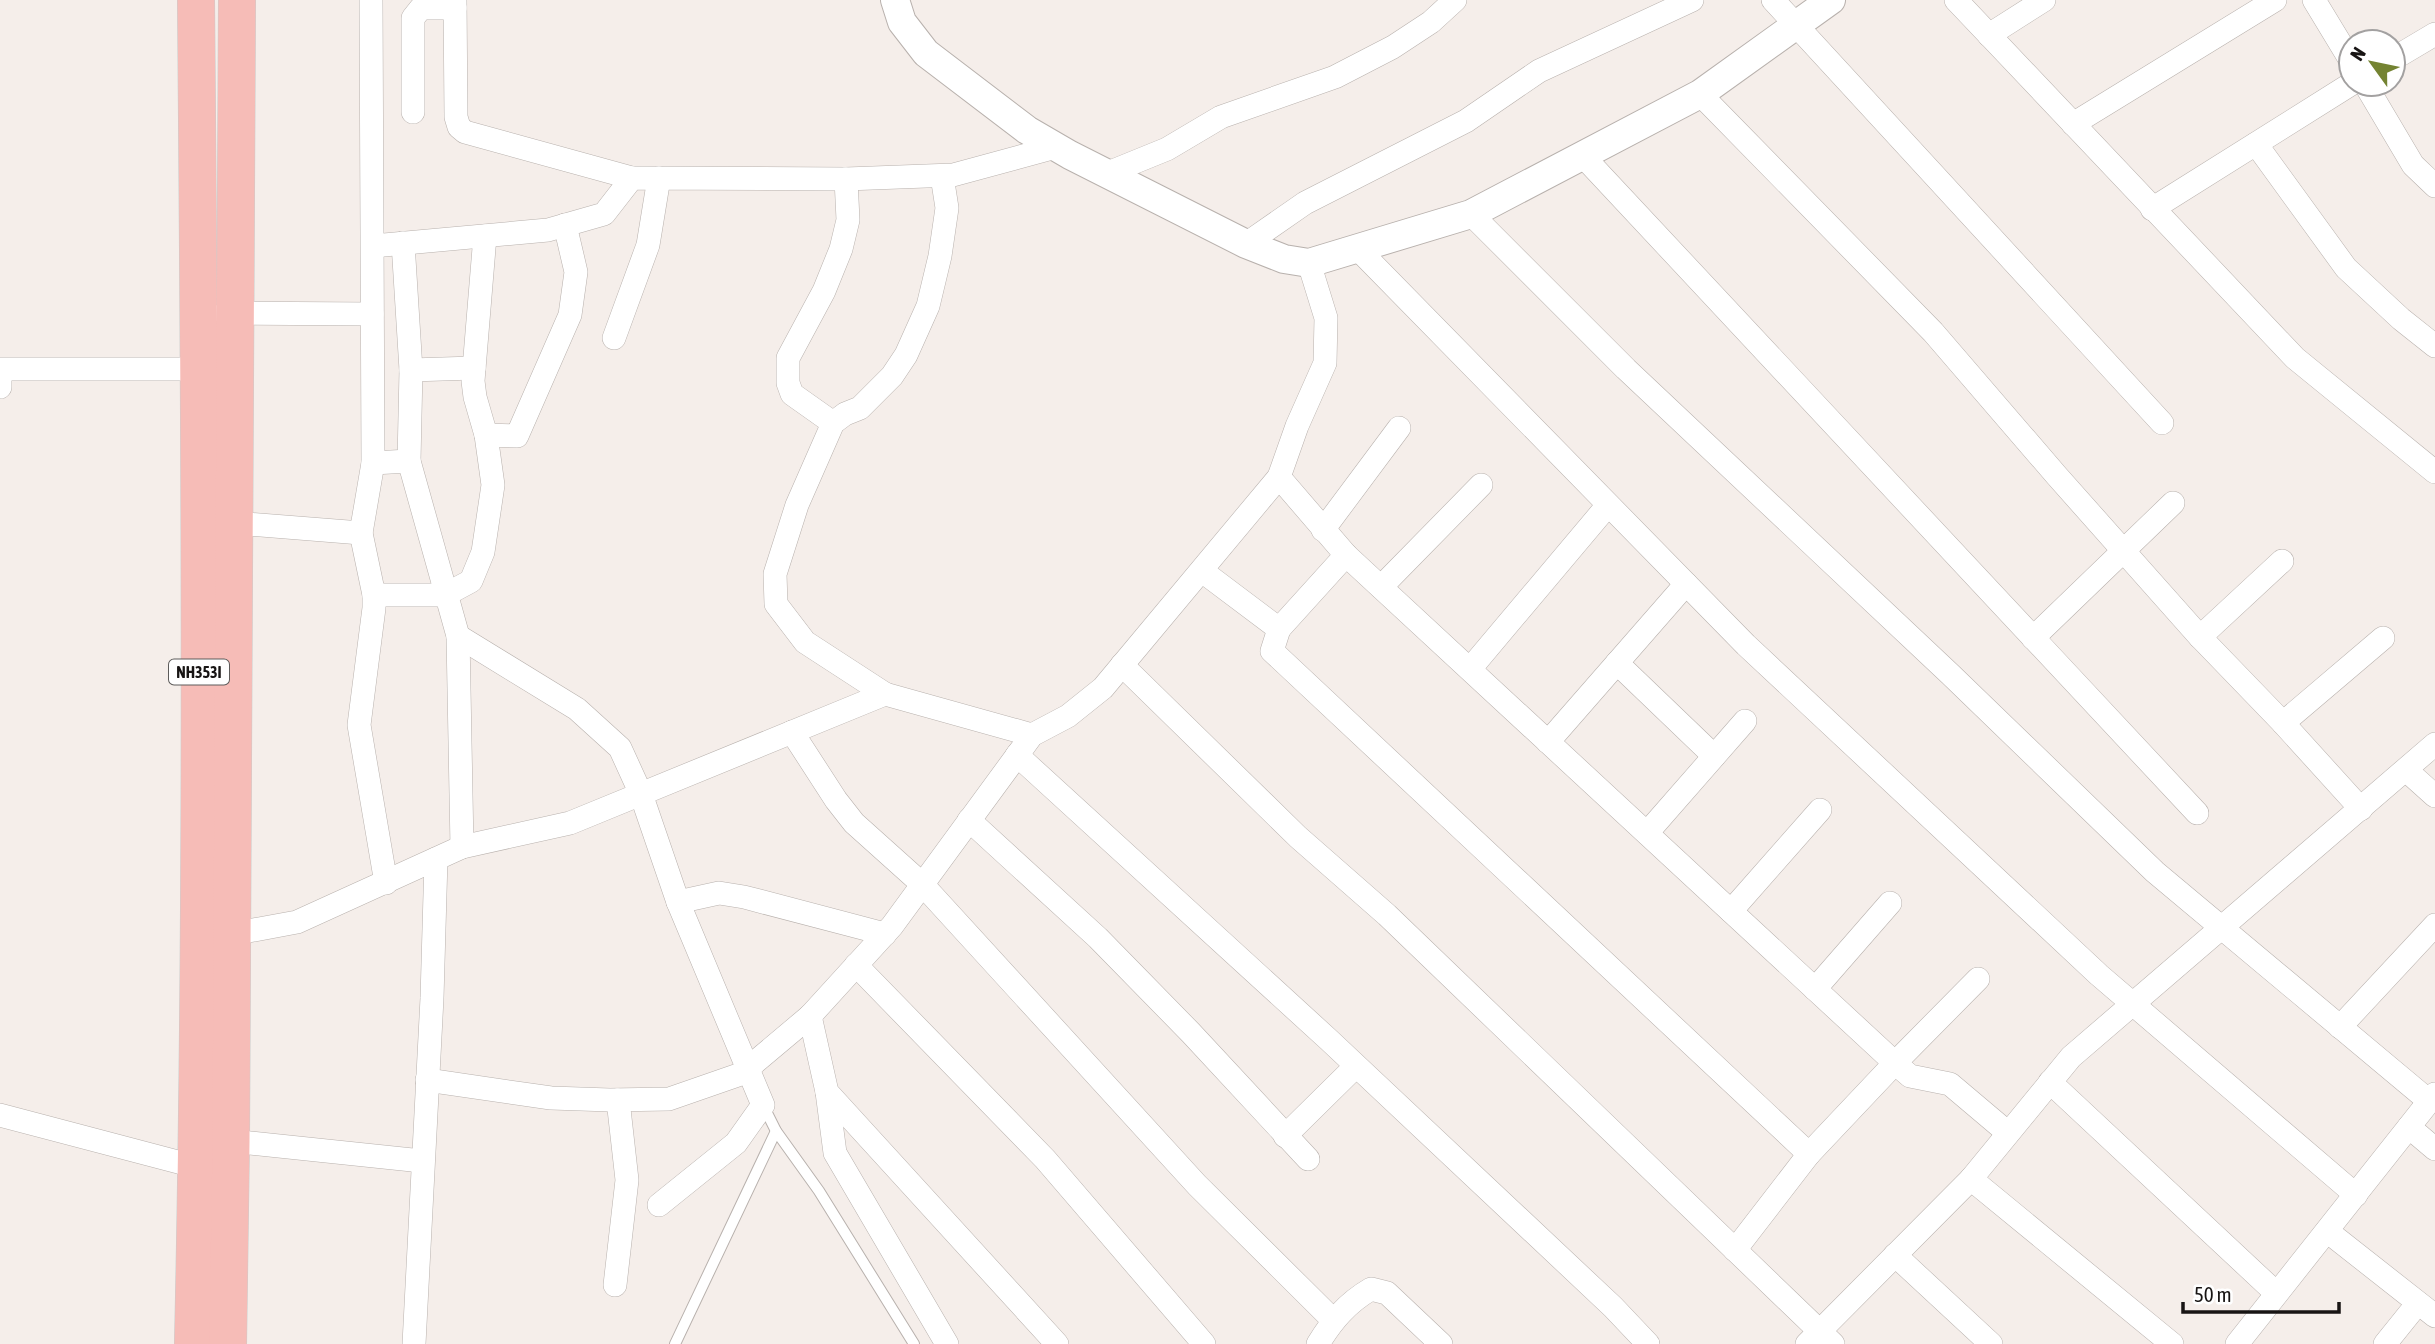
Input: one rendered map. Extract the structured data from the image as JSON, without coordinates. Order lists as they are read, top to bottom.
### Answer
{
  "streets": {
    "highway": ["NH353I"]
  },
  "scale_bar": "50 m",
  "north": "top left"
}
